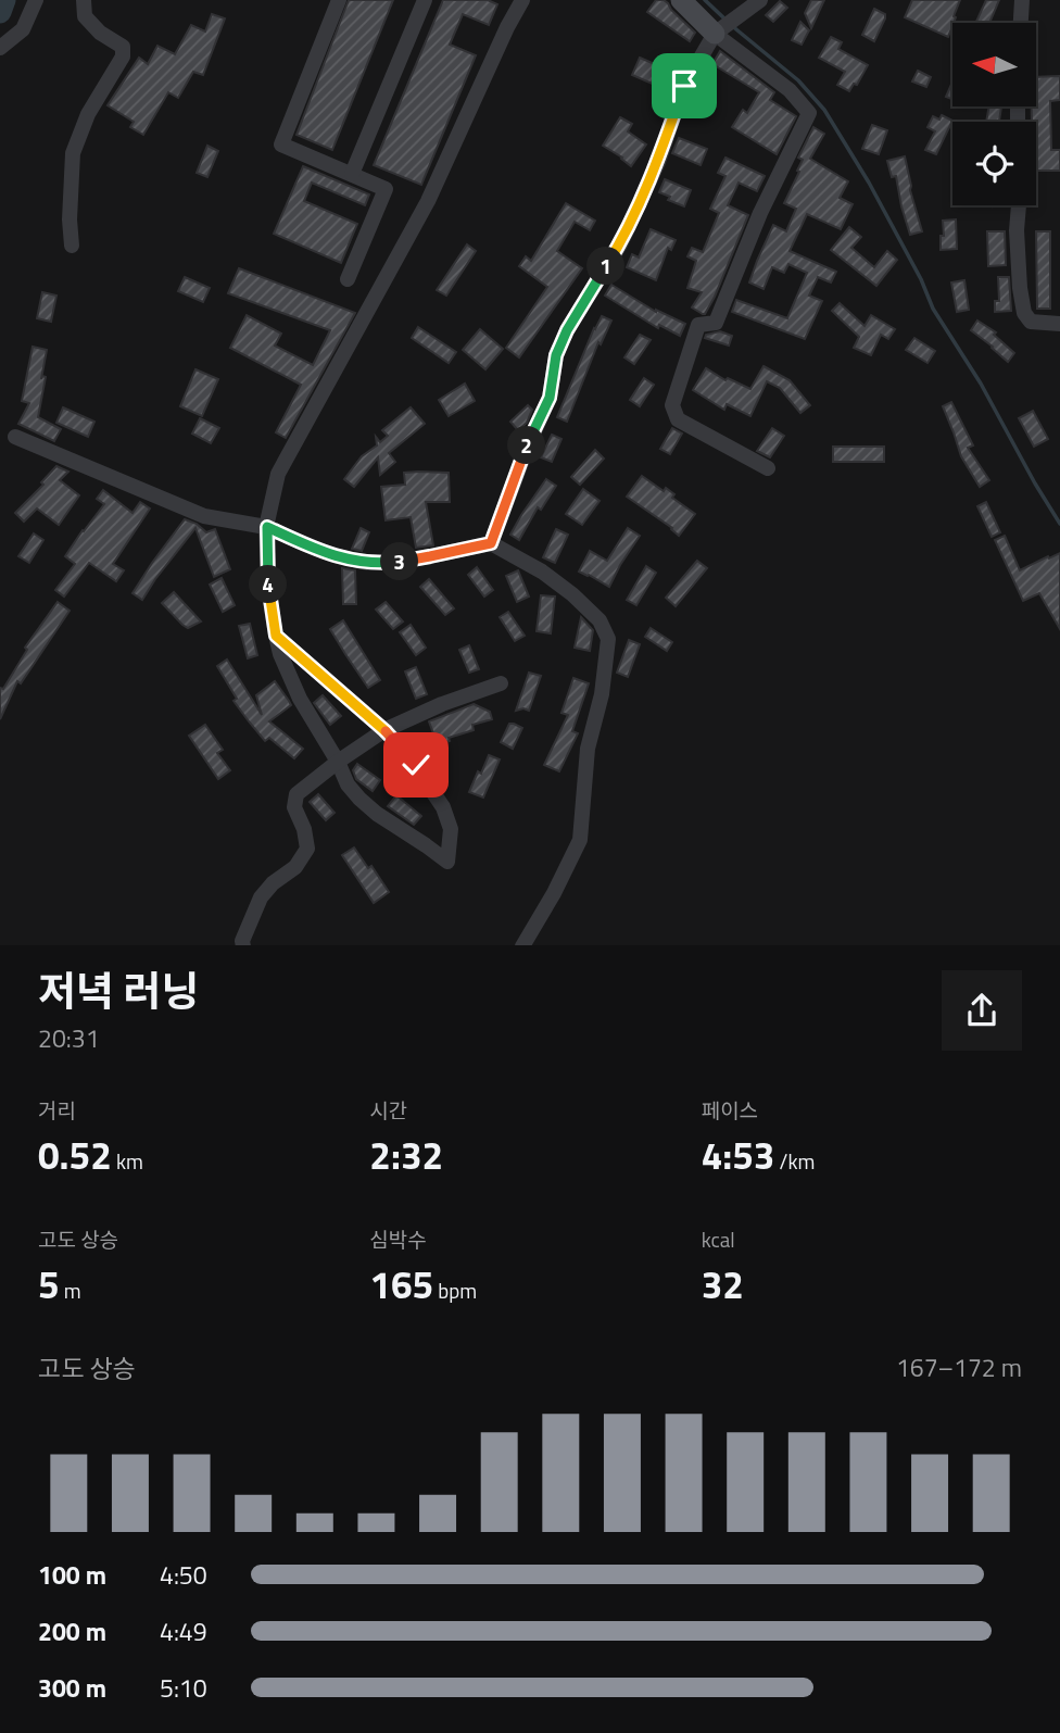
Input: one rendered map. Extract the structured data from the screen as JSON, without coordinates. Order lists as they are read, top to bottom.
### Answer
{
  "north": "left",
  "page": {
    "pins": [
      "1",
      "2",
      "3",
      "4"
    ],
    "heading": ["저녁 러닝", "20:31"],
    "stats": [
      ["거리", "0.52 km"],
      ["시간", "2:32"],
      ["페이스", "4:53 /km"],
      ["고도 상승", "5 m"],
      ["심박수", "165 bpm"],
      ["kcal", "32"]
    ],
    "chart": ["고도 상승", "167–172 m"],
    "list": [
      {
        "name": "100 m",
        "note": "4:50"
      },
      {
        "name": "200 m",
        "note": "4:49"
      },
      {
        "name": "300 m",
        "note": "5:10"
      }
    ]
  }
}
